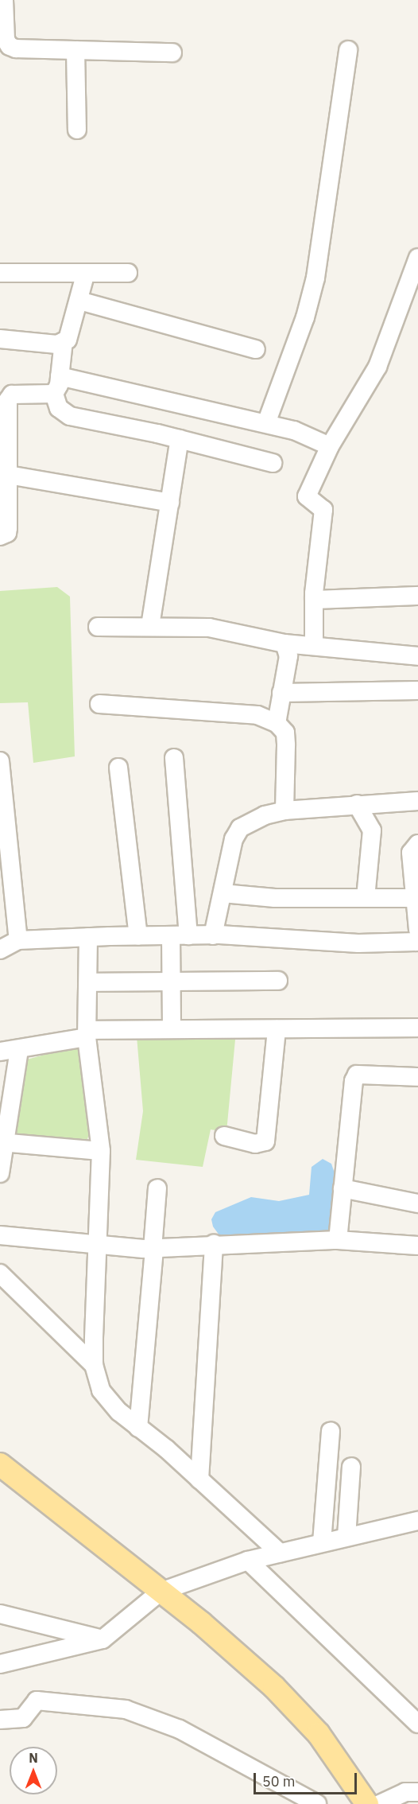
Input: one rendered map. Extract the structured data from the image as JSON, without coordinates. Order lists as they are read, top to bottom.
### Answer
{
  "scale_bar": "50 m",
  "north": "top"
}
